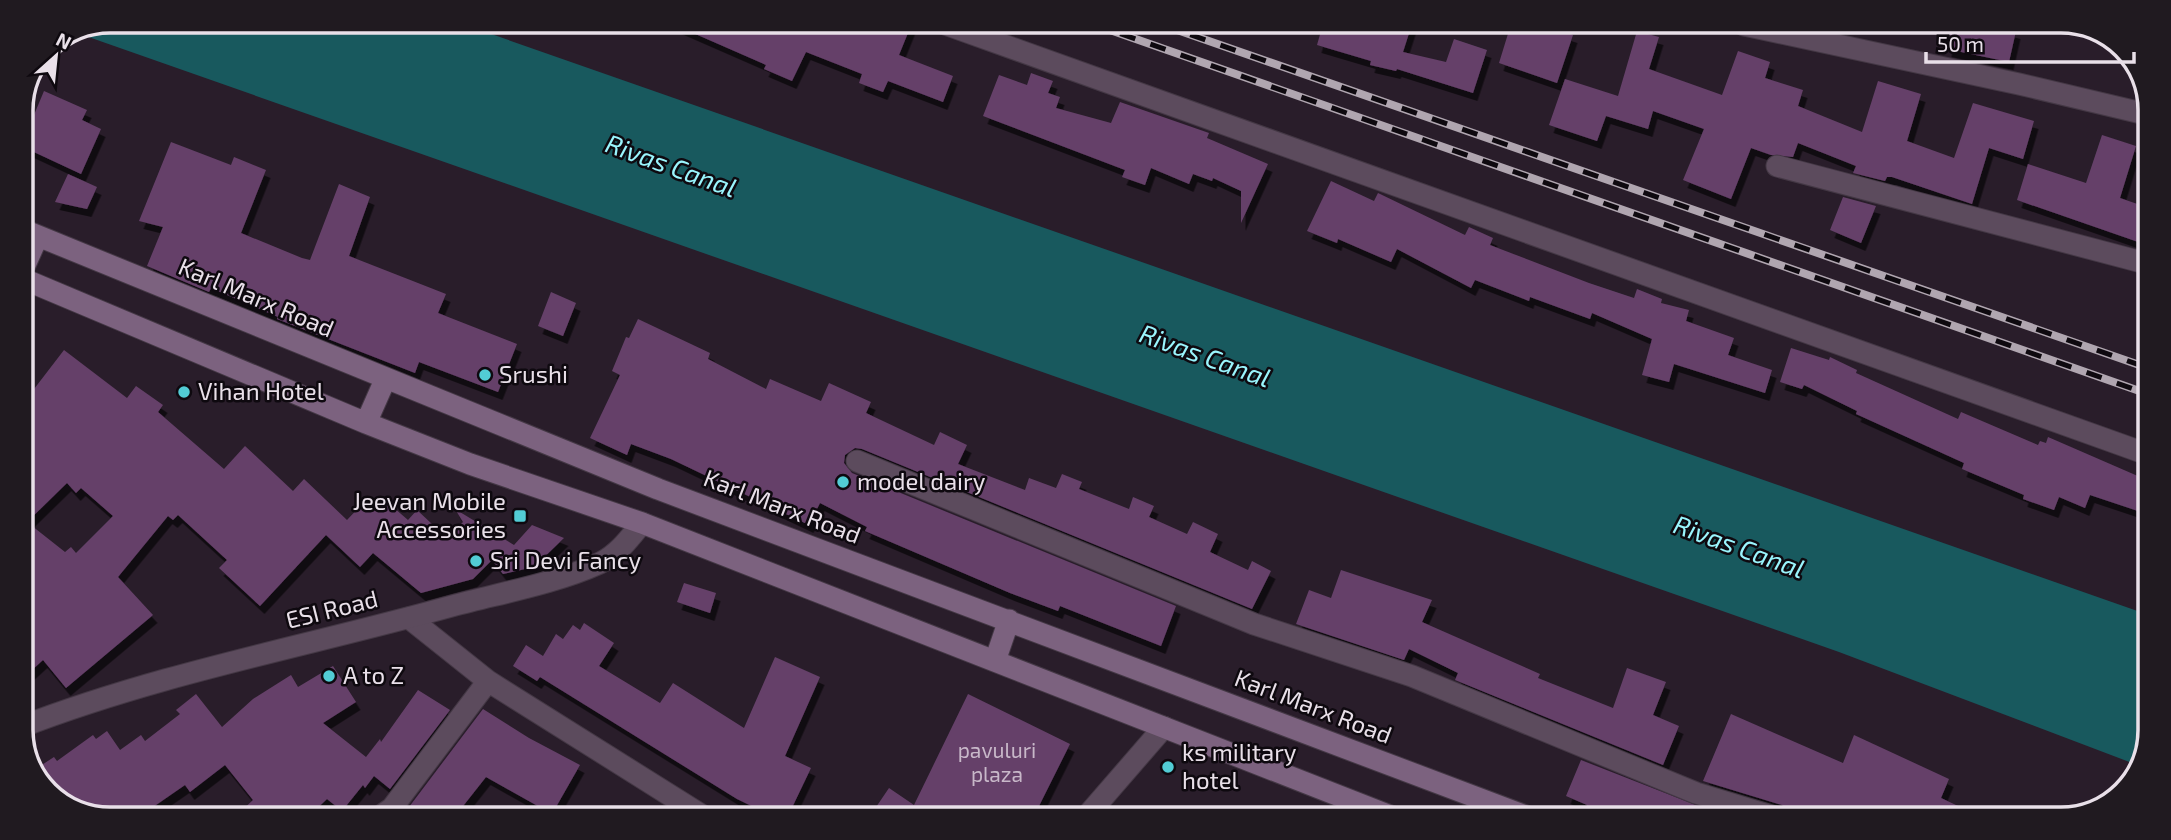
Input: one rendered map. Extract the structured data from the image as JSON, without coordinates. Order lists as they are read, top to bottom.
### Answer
{
  "streets": {
    "main road": ["Karl Marx Road"],
    "street": ["ESI Road"]
  },
  "water": ["Rivas Canal"],
  "places": {
    "other": [
      "Srushi",
      "Vihan Hotel",
      "model dairy",
      "Sri Devi Fancy",
      "A to Z",
      "ks military hotel"
    ],
    "transit": ["Jeevan Mobile Accessories"]
  },
  "house_numbers": ["pavuluri plaza"],
  "scale_bar": "50 m",
  "north": "top right"
}
